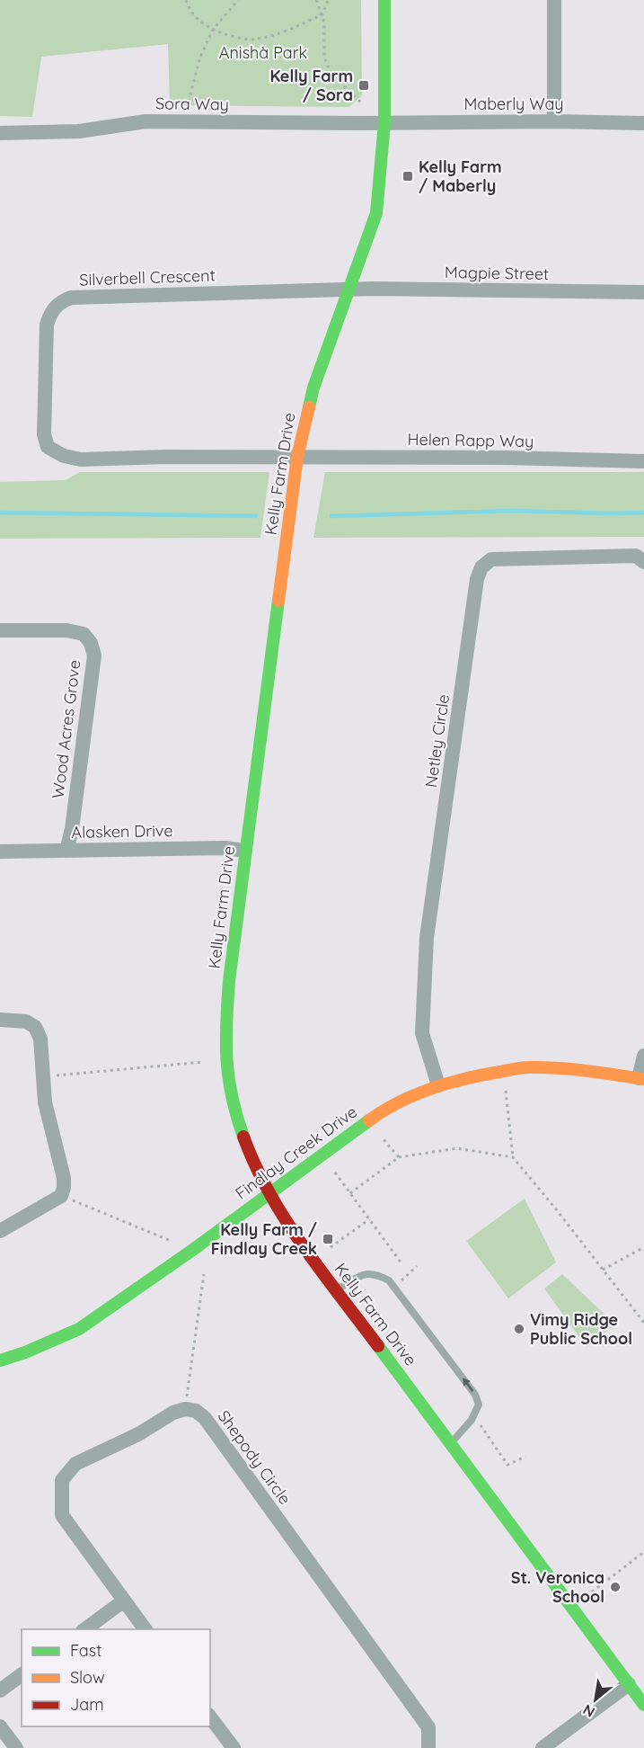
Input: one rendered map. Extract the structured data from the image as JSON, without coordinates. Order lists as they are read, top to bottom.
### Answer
{
  "streets": {
    "street": [
      "Sora Way",
      "Maberly Way",
      "Magpie Street",
      "Silverbell Crescent",
      "Helen Rapp Way",
      "Kelly Farm Drive",
      "Wood Acres Grove",
      "Netley Circle",
      "Alasken Drive",
      "Findlay Creek Drive",
      "Shepody Circle"
    ]
  },
  "crossings": [
    ["Sora Way", "Maberly Way"],
    ["Sora Way", "Kelly Farm Drive"],
    ["Maberly Way", "Kelly Farm Drive"],
    ["Magpie Street", "Silverbell Crescent"],
    ["Magpie Street", "Kelly Farm Drive"],
    ["Silverbell Crescent", "Helen Rapp Way"],
    ["Silverbell Crescent", "Kelly Farm Drive"],
    ["Helen Rapp Way", "Kelly Farm Drive"],
    ["Kelly Farm Drive", "Alasken Drive"],
    ["Kelly Farm Drive", "Findlay Creek Drive"],
    ["Wood Acres Grove", "Alasken Drive"],
    ["Netley Circle", "Findlay Creek Drive"]
  ],
  "parks": ["Anishà Park"],
  "places": {
    "transit": ["Kelly Farm / Sora", "Kelly Farm / Maberly", "Kelly Farm / Findlay Creek"],
    "other": ["Vimy Ridge Public School", "St. Veronica School"]
  },
  "legend": ["Fast", "Slow", "Jam"],
  "north": "bottom left"
}
